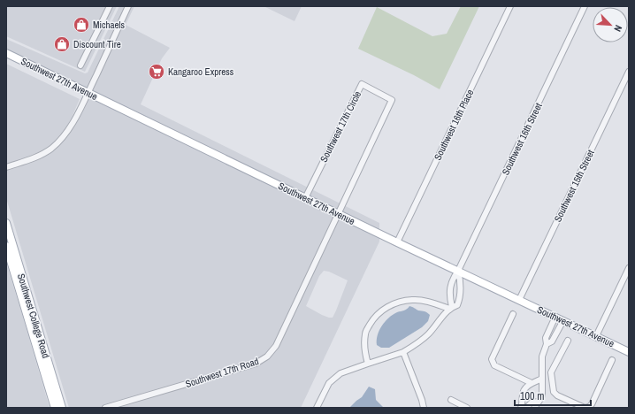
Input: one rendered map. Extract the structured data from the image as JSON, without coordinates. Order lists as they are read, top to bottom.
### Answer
{
  "streets": {
    "main road": ["Southwest 27th Avenue", "Southwest College Road"],
    "street": [
      "Southwest 16th Place",
      "Southwest 17th Circle",
      "Southwest 16th Street",
      "Southwest 15th Street",
      "Southwest 17th Road"
    ]
  },
  "crossings": [
    ["Southwest 27th Avenue", "Southwest 16th Place"],
    ["Southwest 27th Avenue", "Southwest 17th Circle"],
    ["Southwest 27th Avenue", "Southwest 16th Street"],
    ["Southwest 27th Avenue", "Southwest 15th Street"],
    ["Southwest 27th Avenue", "Southwest 17th Road"],
    ["Southwest 17th Circle", "Southwest 17th Road"]
  ],
  "places": {
    "shop": ["Michaels", "Discount Tire"],
    "supermarket": ["Kangaroo Express"]
  },
  "scale_bar": "100 m",
  "north": "bottom right"
}
